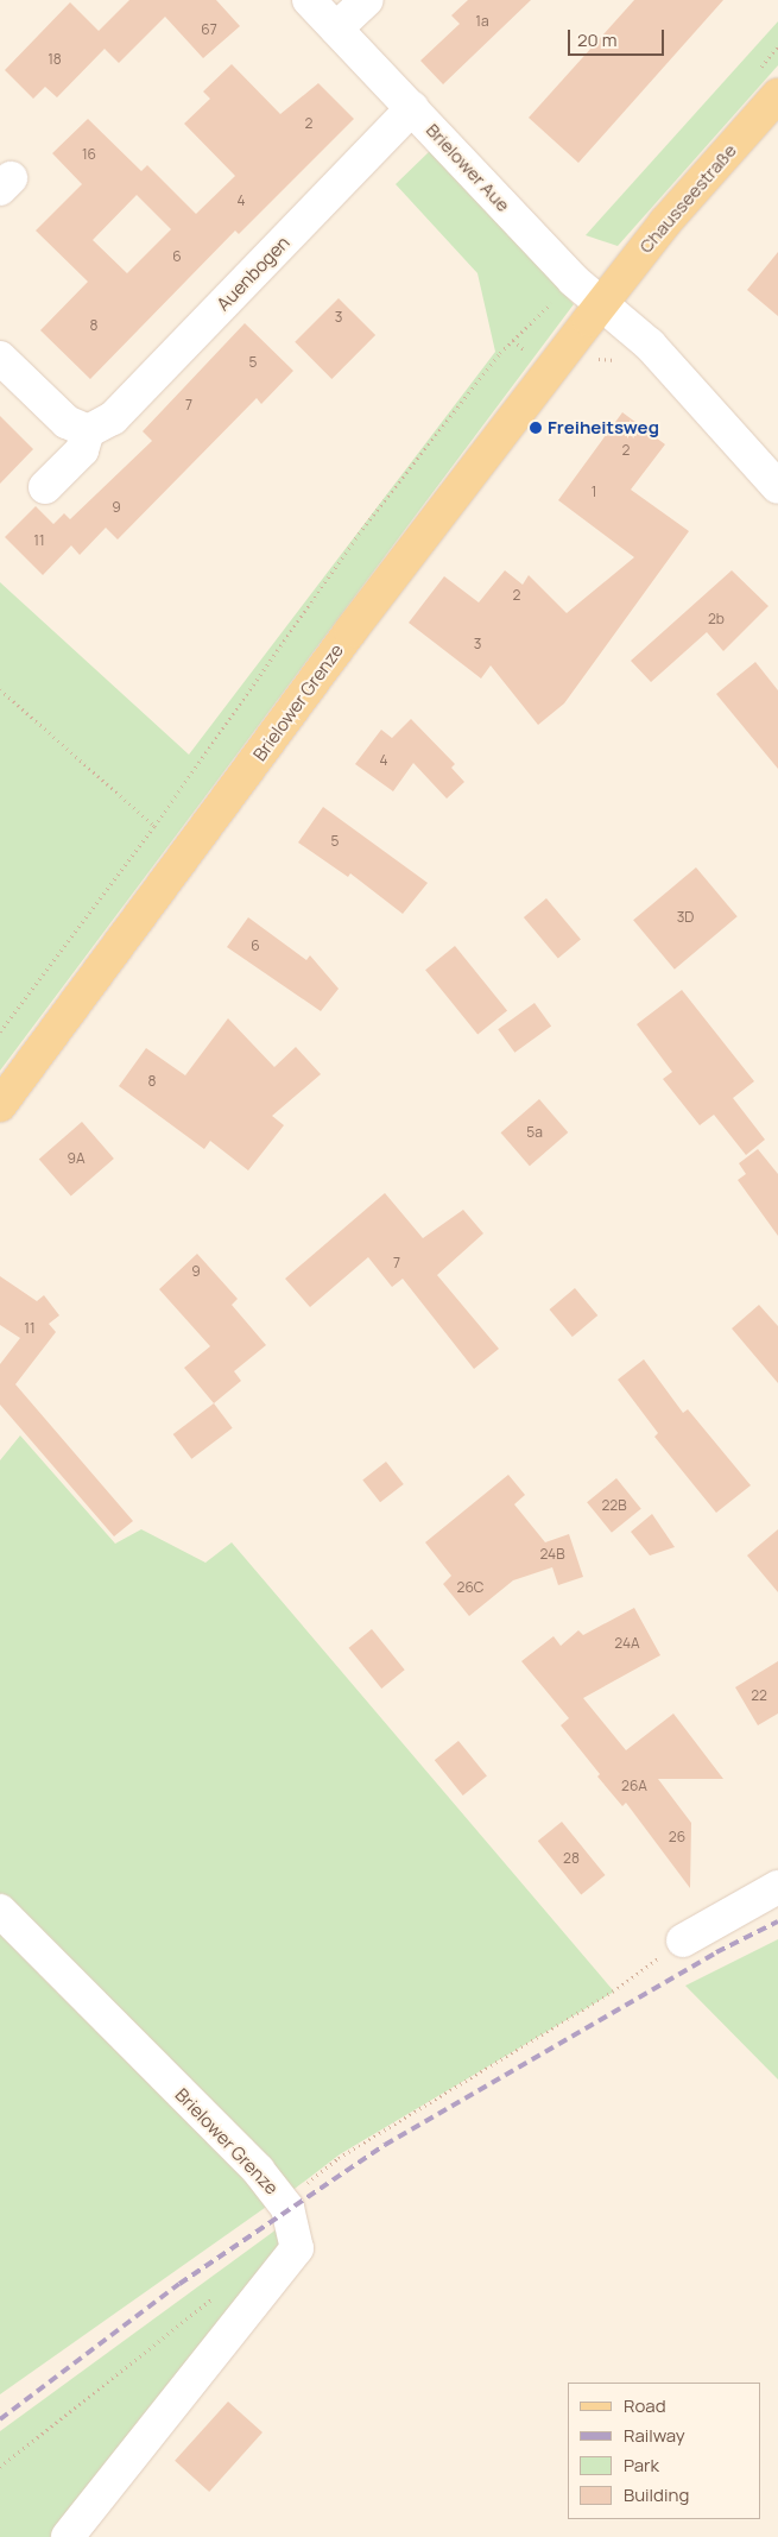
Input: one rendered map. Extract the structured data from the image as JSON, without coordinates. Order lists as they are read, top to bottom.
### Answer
{
  "streets": {
    "main road": ["Chausseestraße", "Brielower Grenze"],
    "street": ["Brielower Aue", "Auenbogen"]
  },
  "crossings": [
    ["Brielower Aue", "Chausseestraße"],
    ["Brielower Aue", "Auenbogen"],
    ["Brielower Aue", "Brielower Grenze"],
    ["Chausseestraße", "Brielower Grenze"]
  ],
  "places": ["Freiheitsweg"],
  "house_numbers": [
    "1a",
    "67",
    "18",
    "2",
    "16",
    "4",
    "6",
    "3",
    "8",
    "5",
    "7",
    "2",
    "1",
    "9",
    "11",
    "2",
    "2b",
    "3",
    "4",
    "5",
    "3D",
    "6",
    "8",
    "5a",
    "9A",
    "7",
    "9",
    "11",
    "22B",
    "24B",
    "26C",
    "24A",
    "22",
    "26A",
    "26",
    "28"
  ],
  "legend": [
    "Road",
    "Railway",
    "Park",
    "Building"
  ],
  "scale_bar": "20 m"
}
